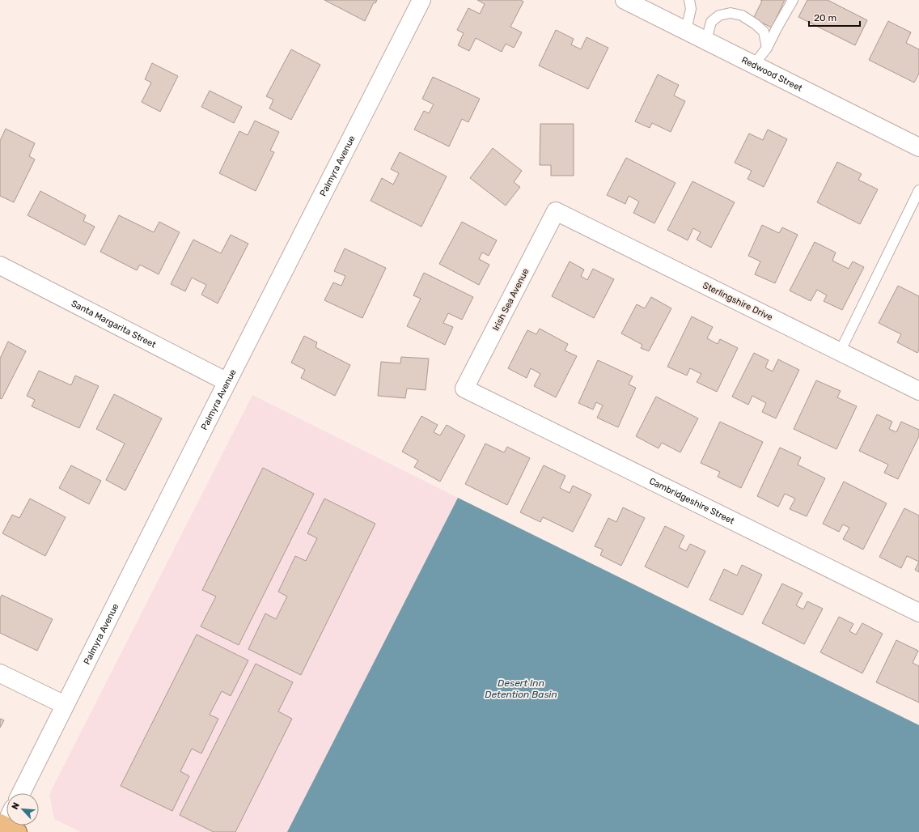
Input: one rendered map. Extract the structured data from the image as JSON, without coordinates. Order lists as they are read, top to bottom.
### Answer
{
  "streets": {
    "street": [
      "Redwood Street",
      "Palmyra Avenue",
      "Irish Sea Avenue",
      "Sterlingshire Drive",
      "Santa Margarita Street",
      "Cambridgeshire Street"
    ]
  },
  "crossings": [
    ["Palmyra Avenue", "Santa Margarita Street"],
    ["Irish Sea Avenue", "Sterlingshire Drive"],
    ["Irish Sea Avenue", "Cambridgeshire Street"]
  ],
  "water": ["Desert Inn Detention Basin"],
  "scale_bar": "20 m",
  "north": "top left"
}
